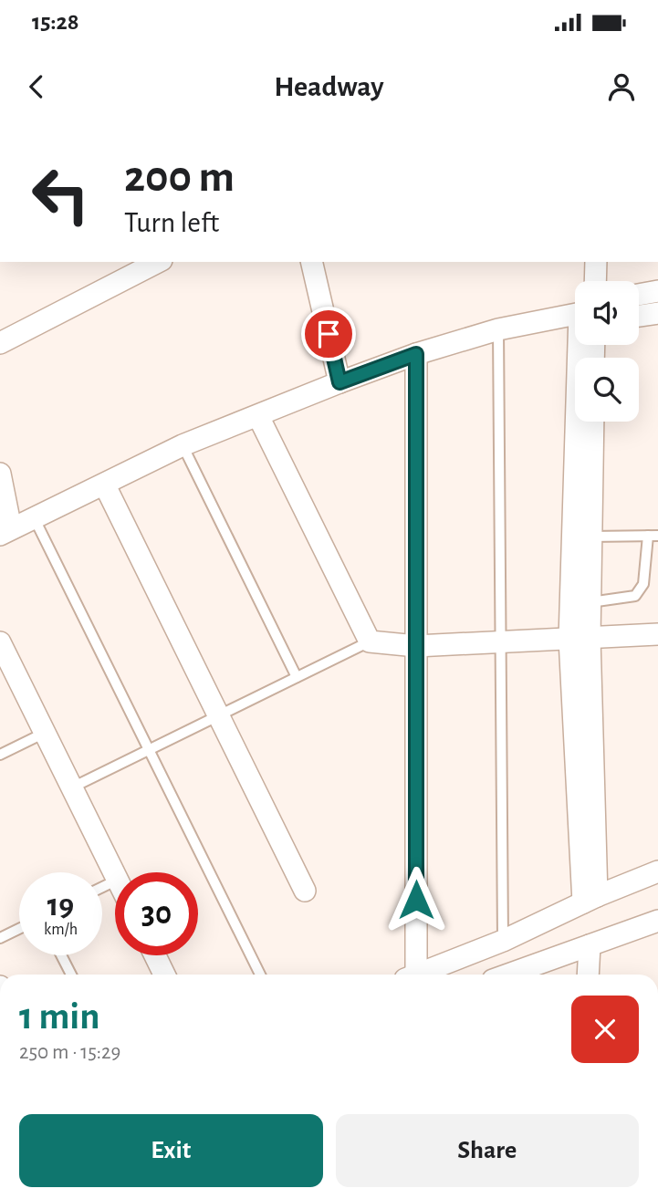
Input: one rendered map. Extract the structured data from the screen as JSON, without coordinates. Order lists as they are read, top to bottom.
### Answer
{
  "page": {
    "status": "15:28",
    "header": "Headway",
    "turn": ["200 m", "Turn left"],
    "speed": "19 km/h",
    "limit": "30",
    "heading": ["1 min", "250 m · 15:29"],
    "buttons": ["Exit", "Share"]
  }
}
